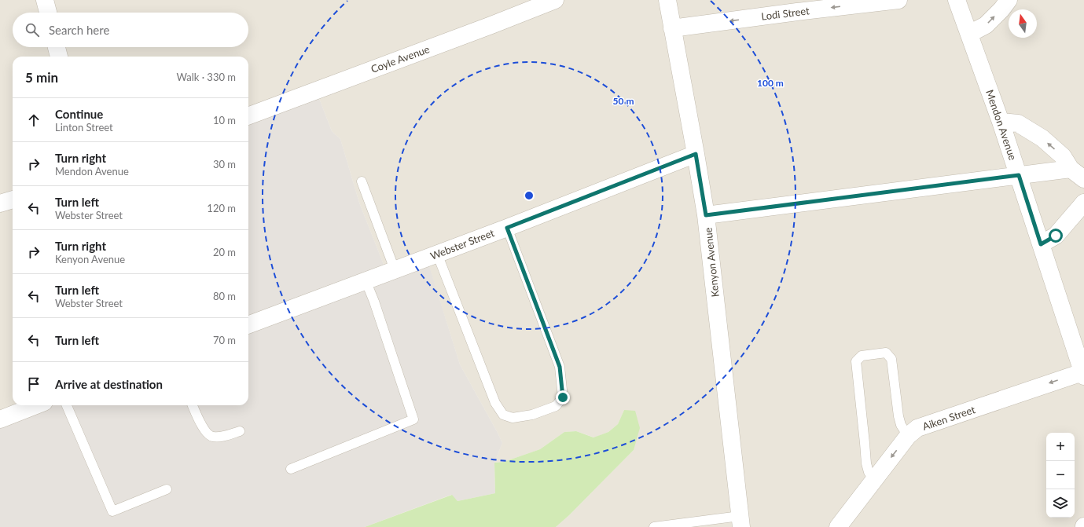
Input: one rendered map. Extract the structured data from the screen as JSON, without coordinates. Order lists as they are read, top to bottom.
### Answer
{
  "streets": {
    "street": [
      "Lodi Street",
      "Coyle Avenue",
      "Mendon Avenue",
      "Webster Street",
      "Kenyon Avenue",
      "Aiken Street"
    ]
  },
  "crossings": [
    ["Lodi Street", "Kenyon Avenue"],
    ["Mendon Avenue", "Aiken Street"],
    ["Webster Street", "Kenyon Avenue"]
  ],
  "one_way": ["Lodi Street", "Aiken Street"],
  "north": "top",
  "page": {
    "search": "Search here",
    "heading": ["5 min", "Walk · 330 m"],
    "list": [
      ["Continue", "Linton Street", "10 m"],
      ["Turn right", "Mendon Avenue", "30 m"],
      ["Turn left", "Webster Street", "120 m"],
      ["Turn right", "Kenyon Avenue", "20 m"],
      ["Turn left", "Webster Street", "80 m"],
      ["Turn left", "70 m"],
      "Arrive at destination"
    ],
    "map_buttons": ["+", "−"]
  },
  "rings": ["100 m", "50 m"]
}
